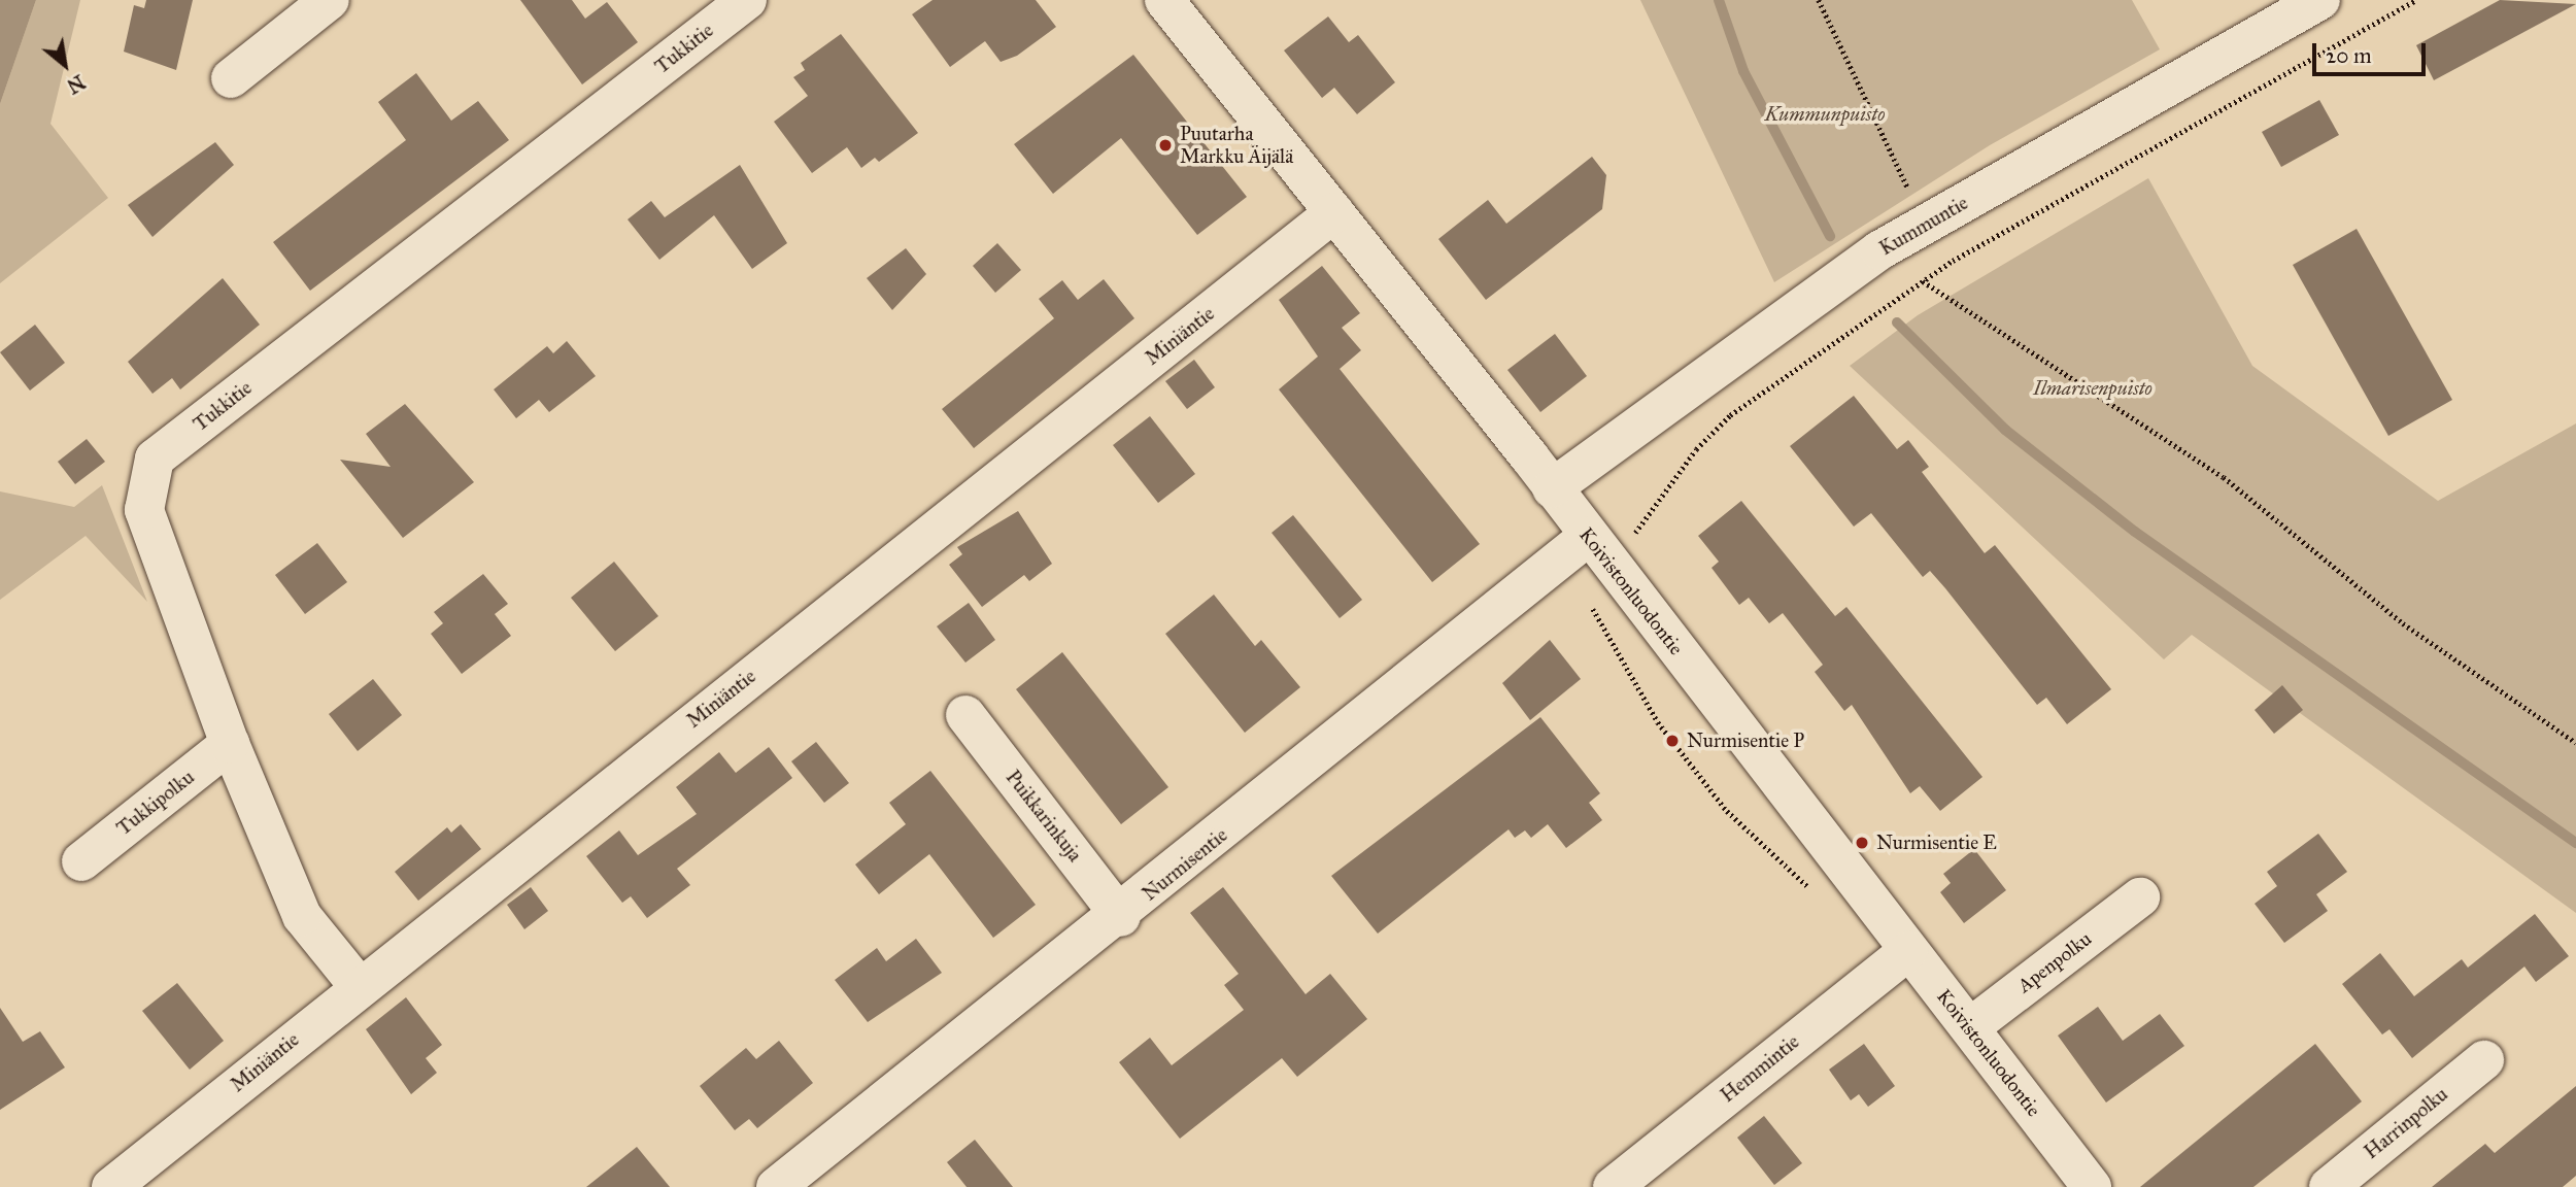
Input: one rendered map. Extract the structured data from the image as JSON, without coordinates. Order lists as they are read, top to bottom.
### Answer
{
  "streets": {
    "street": [
      "Tukkitie",
      "Kummuntie",
      "Miniäntie",
      "Koivistonluodontie",
      "Tukkipolku",
      "Puikkarinkuja",
      "Nurmisentie",
      "Apenpolku",
      "Hemmintie",
      "Harrinpolku"
    ]
  },
  "crossings": [
    ["Tukkitie", "Miniäntie"],
    ["Tukkitie", "Tukkipolku"],
    ["Kummuntie", "Koivistonluodontie"],
    ["Miniäntie", "Koivistonluodontie"],
    ["Koivistonluodontie", "Nurmisentie"],
    ["Koivistonluodontie", "Apenpolku"],
    ["Koivistonluodontie", "Hemmintie"],
    ["Puikkarinkuja", "Nurmisentie"]
  ],
  "parks": ["Kummunpuisto", "Ilmarisenpuisto"],
  "places": ["Puutarha Markku Äijälä", "Nurmisentie P", "Nurmisentie E"],
  "scale_bar": "20 m",
  "north": "bottom right"
}
